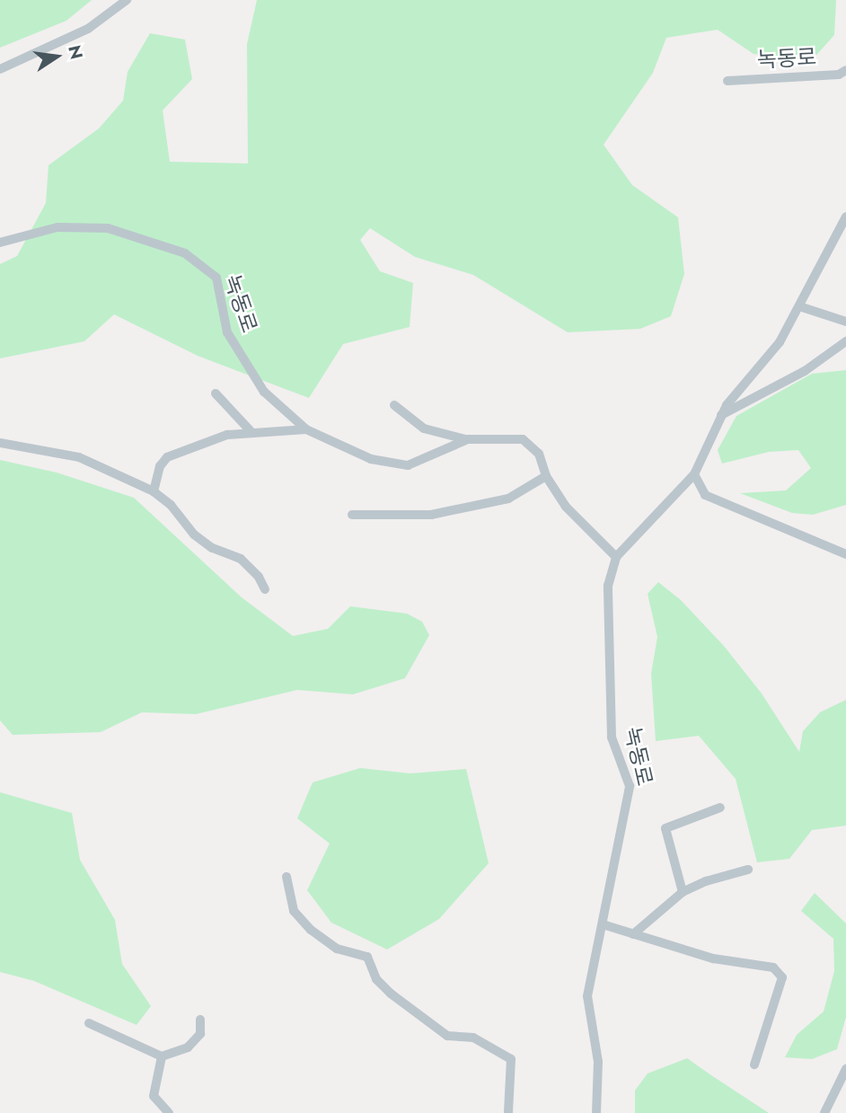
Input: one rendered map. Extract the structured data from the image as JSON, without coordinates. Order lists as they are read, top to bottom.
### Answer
{
  "streets": {
    "street": ["녹동로"]
  },
  "north": "right"
}
